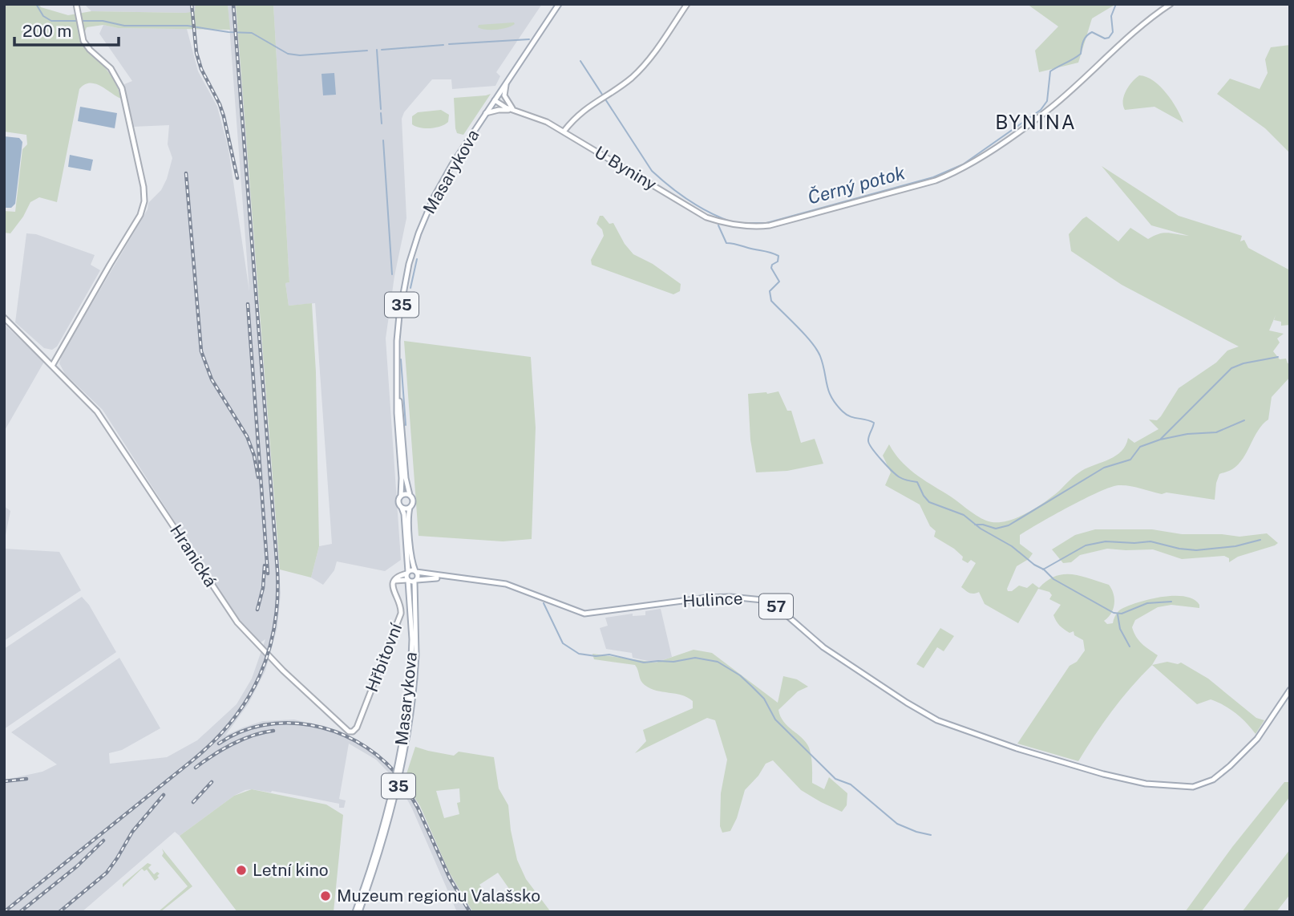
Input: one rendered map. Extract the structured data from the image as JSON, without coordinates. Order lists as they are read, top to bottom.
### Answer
{
  "streets": {
    "main road": [
      "U Byniny",
      "Masarykova",
      "35",
      "Hranická",
      "Hulince",
      "57",
      "Hřbitovní"
    ]
  },
  "crossings": [
    ["Masarykova", "35"],
    ["Masarykova", "Hulince"],
    ["35", "Hulince"],
    ["Hranická", "Hřbitovní"]
  ],
  "districts": ["BYNINA"],
  "water": ["Černý potok"],
  "places": ["Letní kino", "Muzeum regionu Valašsko"],
  "scale_bar": "200 m"
}
